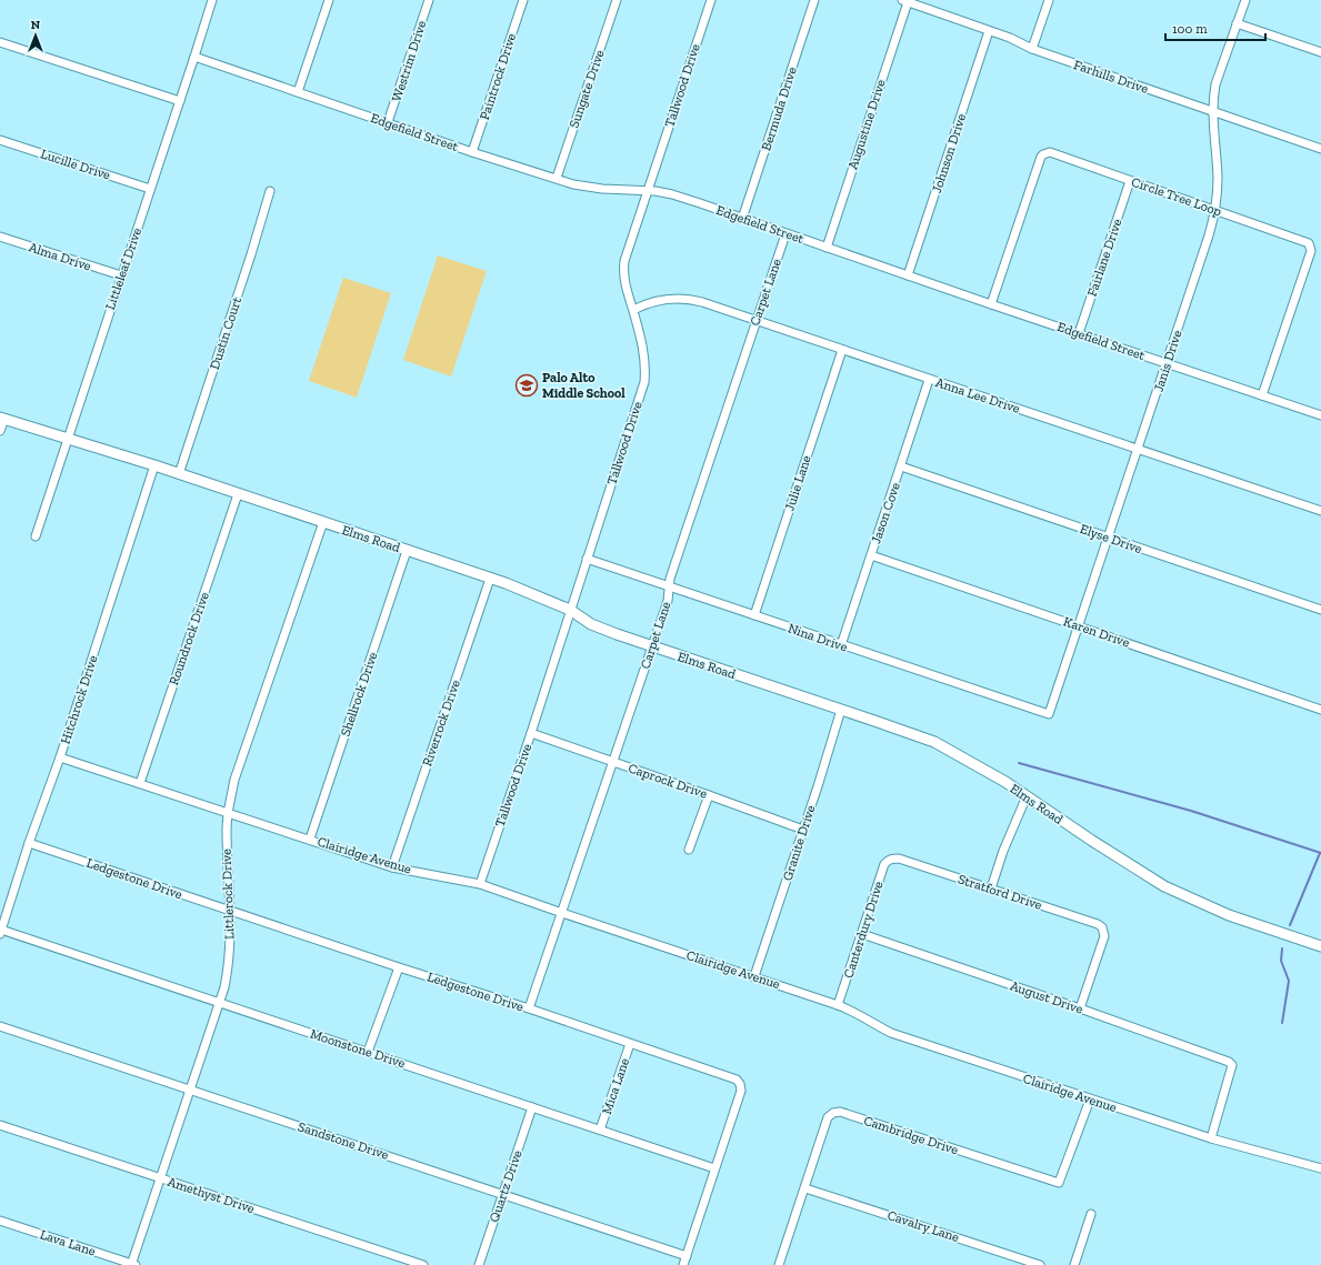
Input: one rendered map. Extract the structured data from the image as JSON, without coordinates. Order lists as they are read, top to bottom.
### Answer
{
  "streets": {
    "main road": ["Elms Road"],
    "street": [
      "Westrim Drive",
      "Paintrock Drive",
      "Farhills Drive",
      "Tallwood Drive",
      "Sungate Drive",
      "Bermuda Drive",
      "Augustine Drive",
      "Edgefield Street",
      "Johnson Drive",
      "Lucille Drive",
      "Circle Tree Loop",
      "Alma Drive",
      "Fairlane Drive",
      "Littleleaf Drive",
      "Carpet Lane",
      "Dustin Court",
      "Janis Drive",
      "Anna Lee Drive",
      "Julie Lane",
      "Jason Cove",
      "Elyse Drive",
      "Karen Drive",
      "Nina Drive",
      "Roundrock Drive",
      "Shellrock Drive",
      "Hitchrock Drive",
      "Riverrock Drive",
      "Caprock Drive",
      "Granite Drive",
      "Clairidge Avenue",
      "Ledgestone Drive",
      "Stratford Drive",
      "Littlerock Drive",
      "Canterdury Drive",
      "August Drive",
      "Moonstone Drive",
      "Mica Lane",
      "Cambridge Drive",
      "Sandstone Drive",
      "Quartz Drive",
      "Amethyst Drive",
      "Cavalry Lane",
      "Lava Lane"
    ]
  },
  "crossings": [
    ["Westrim Drive", "Edgefield Street"],
    ["Paintrock Drive", "Edgefield Street"],
    ["Farhills Drive", "Augustine Drive"],
    ["Farhills Drive", "Johnson Drive"],
    ["Farhills Drive", "Janis Drive"],
    ["Tallwood Drive", "Edgefield Street"],
    ["Tallwood Drive", "Anna Lee Drive"],
    ["Tallwood Drive", "Elms Road"],
    ["Tallwood Drive", "Nina Drive"],
    ["Tallwood Drive", "Caprock Drive"],
    ["Tallwood Drive", "Clairidge Avenue"],
    ["Sungate Drive", "Edgefield Street"],
    ["Bermuda Drive", "Edgefield Street"],
    ["Augustine Drive", "Edgefield Street"],
    ["Edgefield Street", "Johnson Drive"],
    ["Edgefield Street", "Circle Tree Loop"],
    ["Edgefield Street", "Fairlane Drive"],
    ["Edgefield Street", "Littleleaf Drive"],
    ["Edgefield Street", "Carpet Lane"],
    ["Edgefield Street", "Janis Drive"],
    ["Lucille Drive", "Littleleaf Drive"],
    ["Circle Tree Loop", "Fairlane Drive"],
    ["Circle Tree Loop", "Janis Drive"],
    ["Alma Drive", "Littleleaf Drive"],
    ["Littleleaf Drive", "Elms Road"],
    ["Carpet Lane", "Anna Lee Drive"],
    ["Carpet Lane", "Elms Road"],
    ["Carpet Lane", "Nina Drive"],
    ["Carpet Lane", "Caprock Drive"],
    ["Carpet Lane", "Clairidge Avenue"],
    ["Carpet Lane", "Ledgestone Drive"],
    ["Dustin Court", "Elms Road"],
    ["Janis Drive", "Anna Lee Drive"],
    ["Janis Drive", "Elyse Drive"],
    ["Janis Drive", "Karen Drive"],
    ["Janis Drive", "Nina Drive"],
    ["Anna Lee Drive", "Julie Lane"],
    ["Anna Lee Drive", "Jason Cove"],
    ["Julie Lane", "Nina Drive"],
    ["Jason Cove", "Elyse Drive"],
    ["Jason Cove", "Karen Drive"],
    ["Jason Cove", "Nina Drive"],
    ["Elms Road", "Roundrock Drive"],
    ["Elms Road", "Shellrock Drive"],
    ["Elms Road", "Hitchrock Drive"],
    ["Elms Road", "Riverrock Drive"],
    ["Elms Road", "Granite Drive"],
    ["Elms Road", "Littlerock Drive"],
    ["Roundrock Drive", "Clairidge Avenue"],
    ["Shellrock Drive", "Clairidge Avenue"],
    ["Hitchrock Drive", "Ledgestone Drive"],
    ["Hitchrock Drive", "Moonstone Drive"],
    ["Riverrock Drive", "Clairidge Avenue"],
    ["Caprock Drive", "Granite Drive"],
    ["Granite Drive", "Clairidge Avenue"],
    ["Clairidge Avenue", "Littlerock Drive"],
    ["Clairidge Avenue", "Canterdury Drive"],
    ["Clairidge Avenue", "August Drive"],
    ["Clairidge Avenue", "Cambridge Drive"],
    ["Ledgestone Drive", "Littlerock Drive"],
    ["Ledgestone Drive", "Moonstone Drive"],
    ["Ledgestone Drive", "Mica Lane"],
    ["Ledgestone Drive", "Sandstone Drive"],
    ["Stratford Drive", "Canterdury Drive"],
    ["Stratford Drive", "August Drive"],
    ["Littlerock Drive", "Moonstone Drive"],
    ["Littlerock Drive", "Sandstone Drive"],
    ["Littlerock Drive", "Amethyst Drive"],
    ["Littlerock Drive", "Lava Lane"],
    ["Canterdury Drive", "August Drive"],
    ["Moonstone Drive", "Mica Lane"],
    ["Moonstone Drive", "Quartz Drive"],
    ["Cambridge Drive", "Cavalry Lane"],
    ["Sandstone Drive", "Quartz Drive"]
  ],
  "places": {
    "school or university": ["Palo Alto Middle School"]
  },
  "scale_bar": "100 m",
  "north": "top"
}
